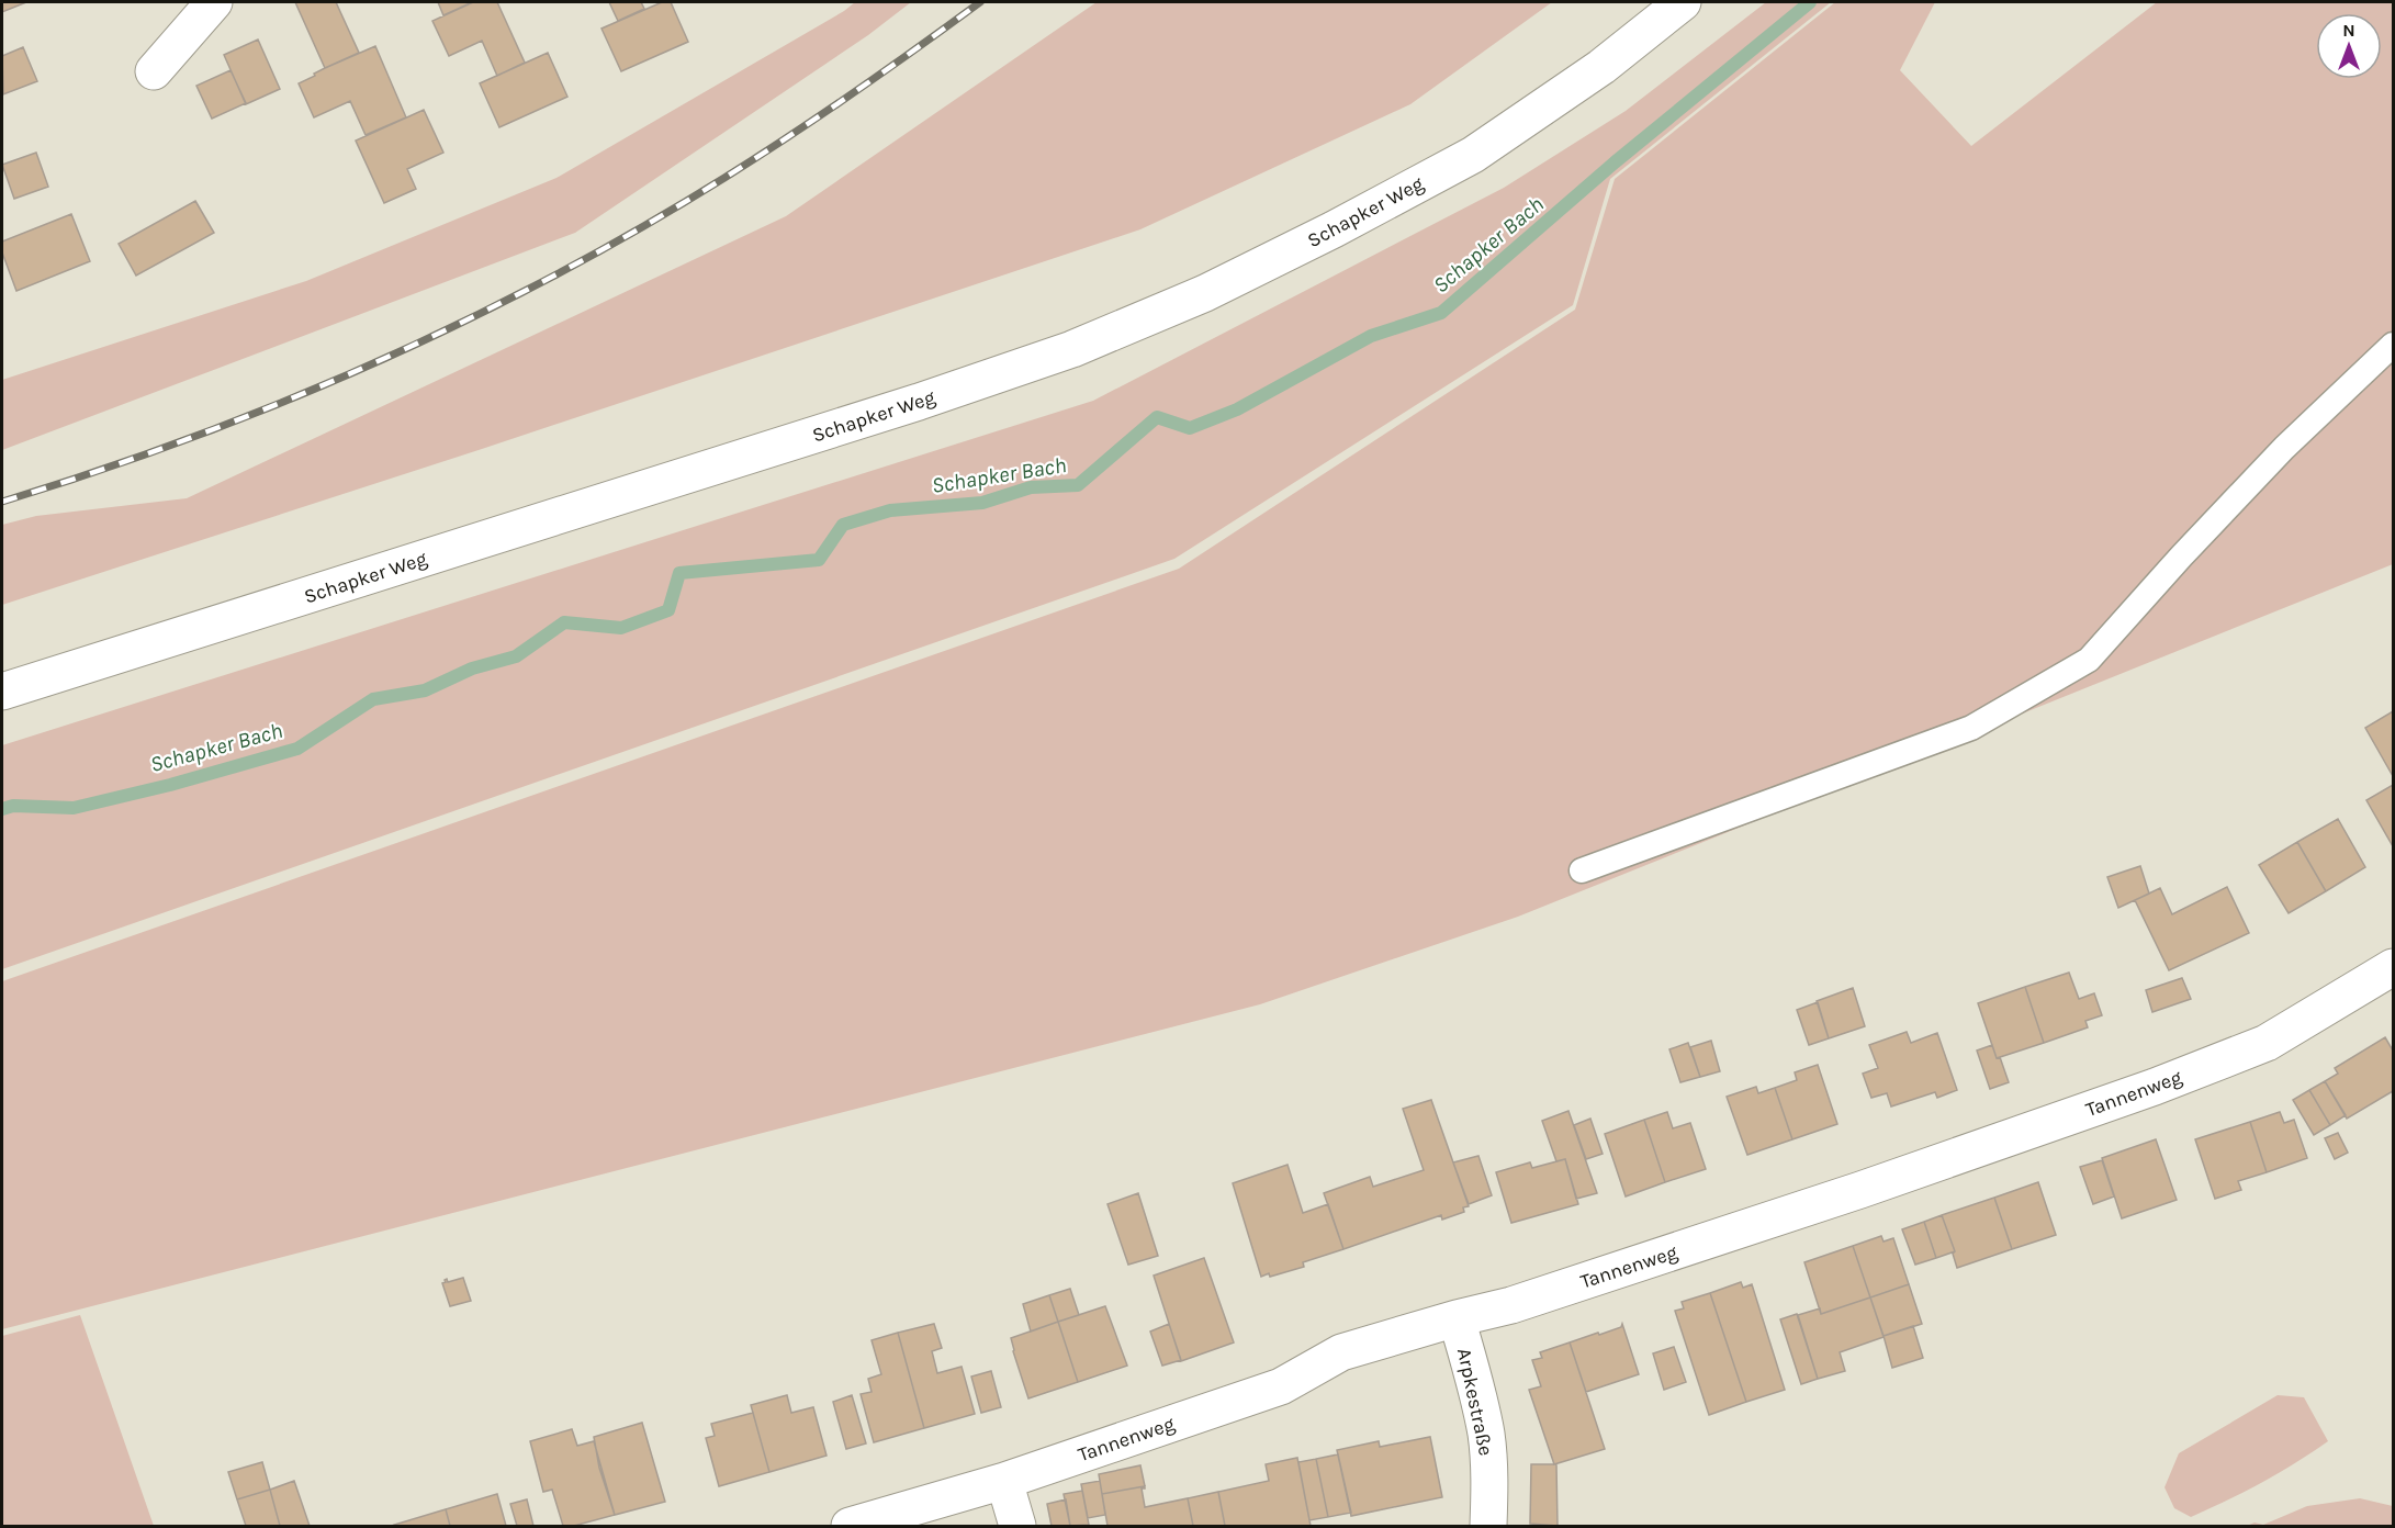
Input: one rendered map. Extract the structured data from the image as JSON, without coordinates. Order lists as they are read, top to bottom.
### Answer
{
  "streets": {
    "street": ["Schapker Weg", "Tannenweg", "Arpkestraße"]
  },
  "crossings": [
    ["Tannenweg", "Arpkestraße"]
  ],
  "water": ["Schapker Bach"],
  "north": "top"
}
